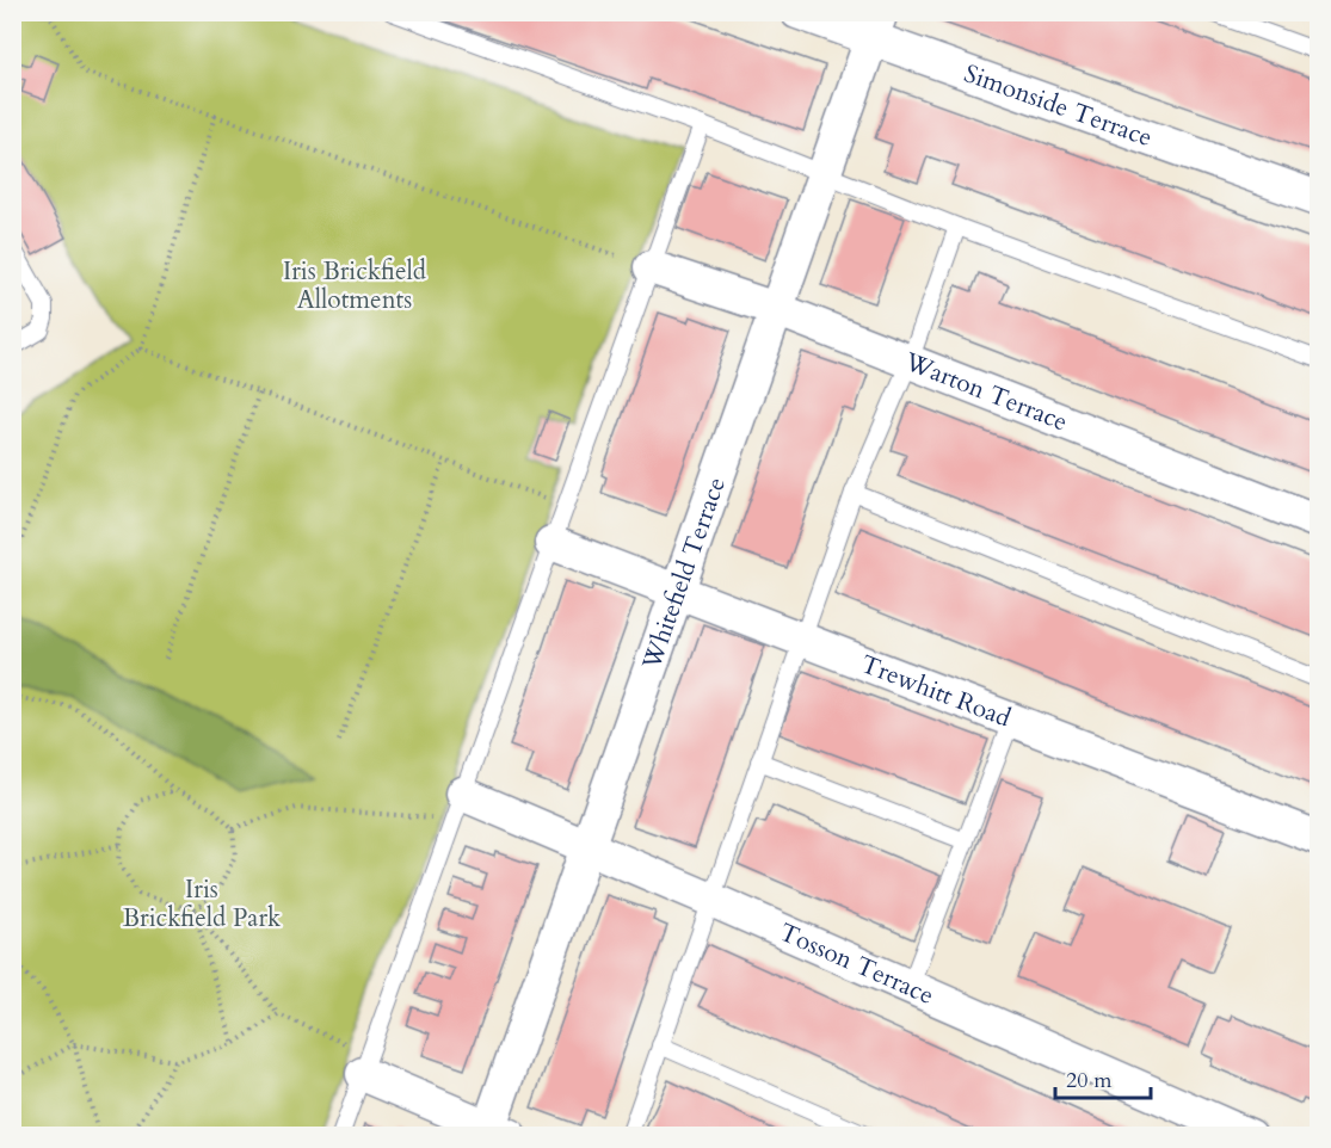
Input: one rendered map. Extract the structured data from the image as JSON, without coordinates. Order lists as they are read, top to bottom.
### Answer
{
  "streets": {
    "street": [
      "Simonside Terrace",
      "Warton Terrace",
      "Whitefield Terrace",
      "Trewhitt Road",
      "Tosson Terrace"
    ]
  },
  "crossings": [
    ["Simonside Terrace", "Whitefield Terrace"],
    ["Warton Terrace", "Whitefield Terrace"],
    ["Whitefield Terrace", "Trewhitt Road"],
    ["Whitefield Terrace", "Tosson Terrace"]
  ],
  "parks": ["Iris Brickfield Allotments", "Iris Brickfield Park"],
  "scale_bar": "20 m"
}
